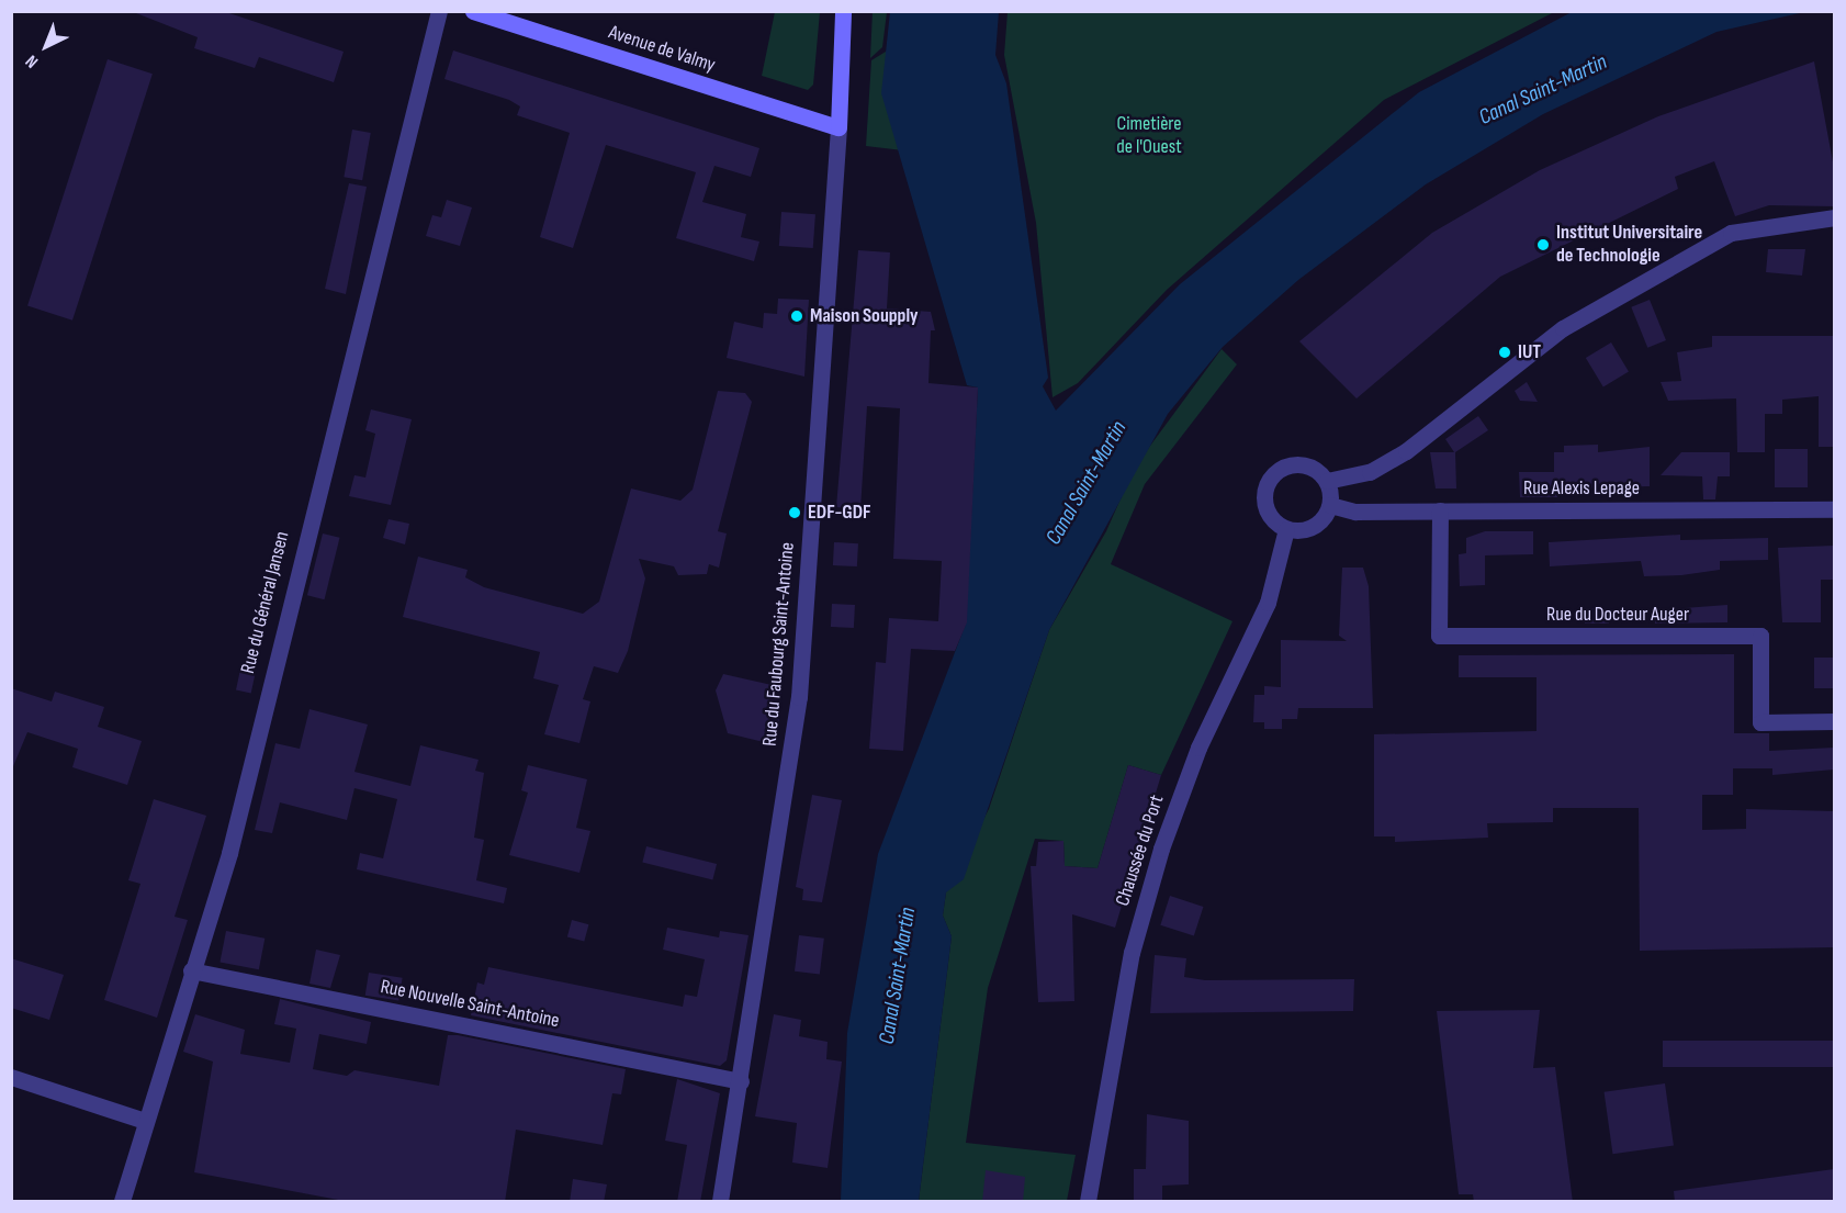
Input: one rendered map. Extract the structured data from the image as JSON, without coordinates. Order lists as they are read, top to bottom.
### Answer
{
  "streets": {
    "main road": ["Avenue de Valmy"],
    "street": [
      "Rue Alexis Lepage",
      "Rue du Général Jansen",
      "Rue du Docteur Auger",
      "Rue du Faubourg Saint-Antoine",
      "Chaussée du Port",
      "Rue Nouvelle Saint-Antoine"
    ]
  },
  "crossings": [
    ["Avenue de Valmy", "Rue du Faubourg Saint-Antoine"],
    ["Rue Alexis Lepage", "Rue du Docteur Auger"],
    ["Rue Alexis Lepage", "Chaussée du Port"],
    ["Rue du Général Jansen", "Rue Nouvelle Saint-Antoine"],
    ["Rue du Faubourg Saint-Antoine", "Rue Nouvelle Saint-Antoine"]
  ],
  "water": ["Canal Saint-Martin"],
  "parks": ["Cimetière de l'Ouest"],
  "places": [
    "Institut Universitaire de Technologie",
    "Maison Soupply",
    "IUT",
    "EDF-GDF"
  ],
  "north": "bottom left"
}
